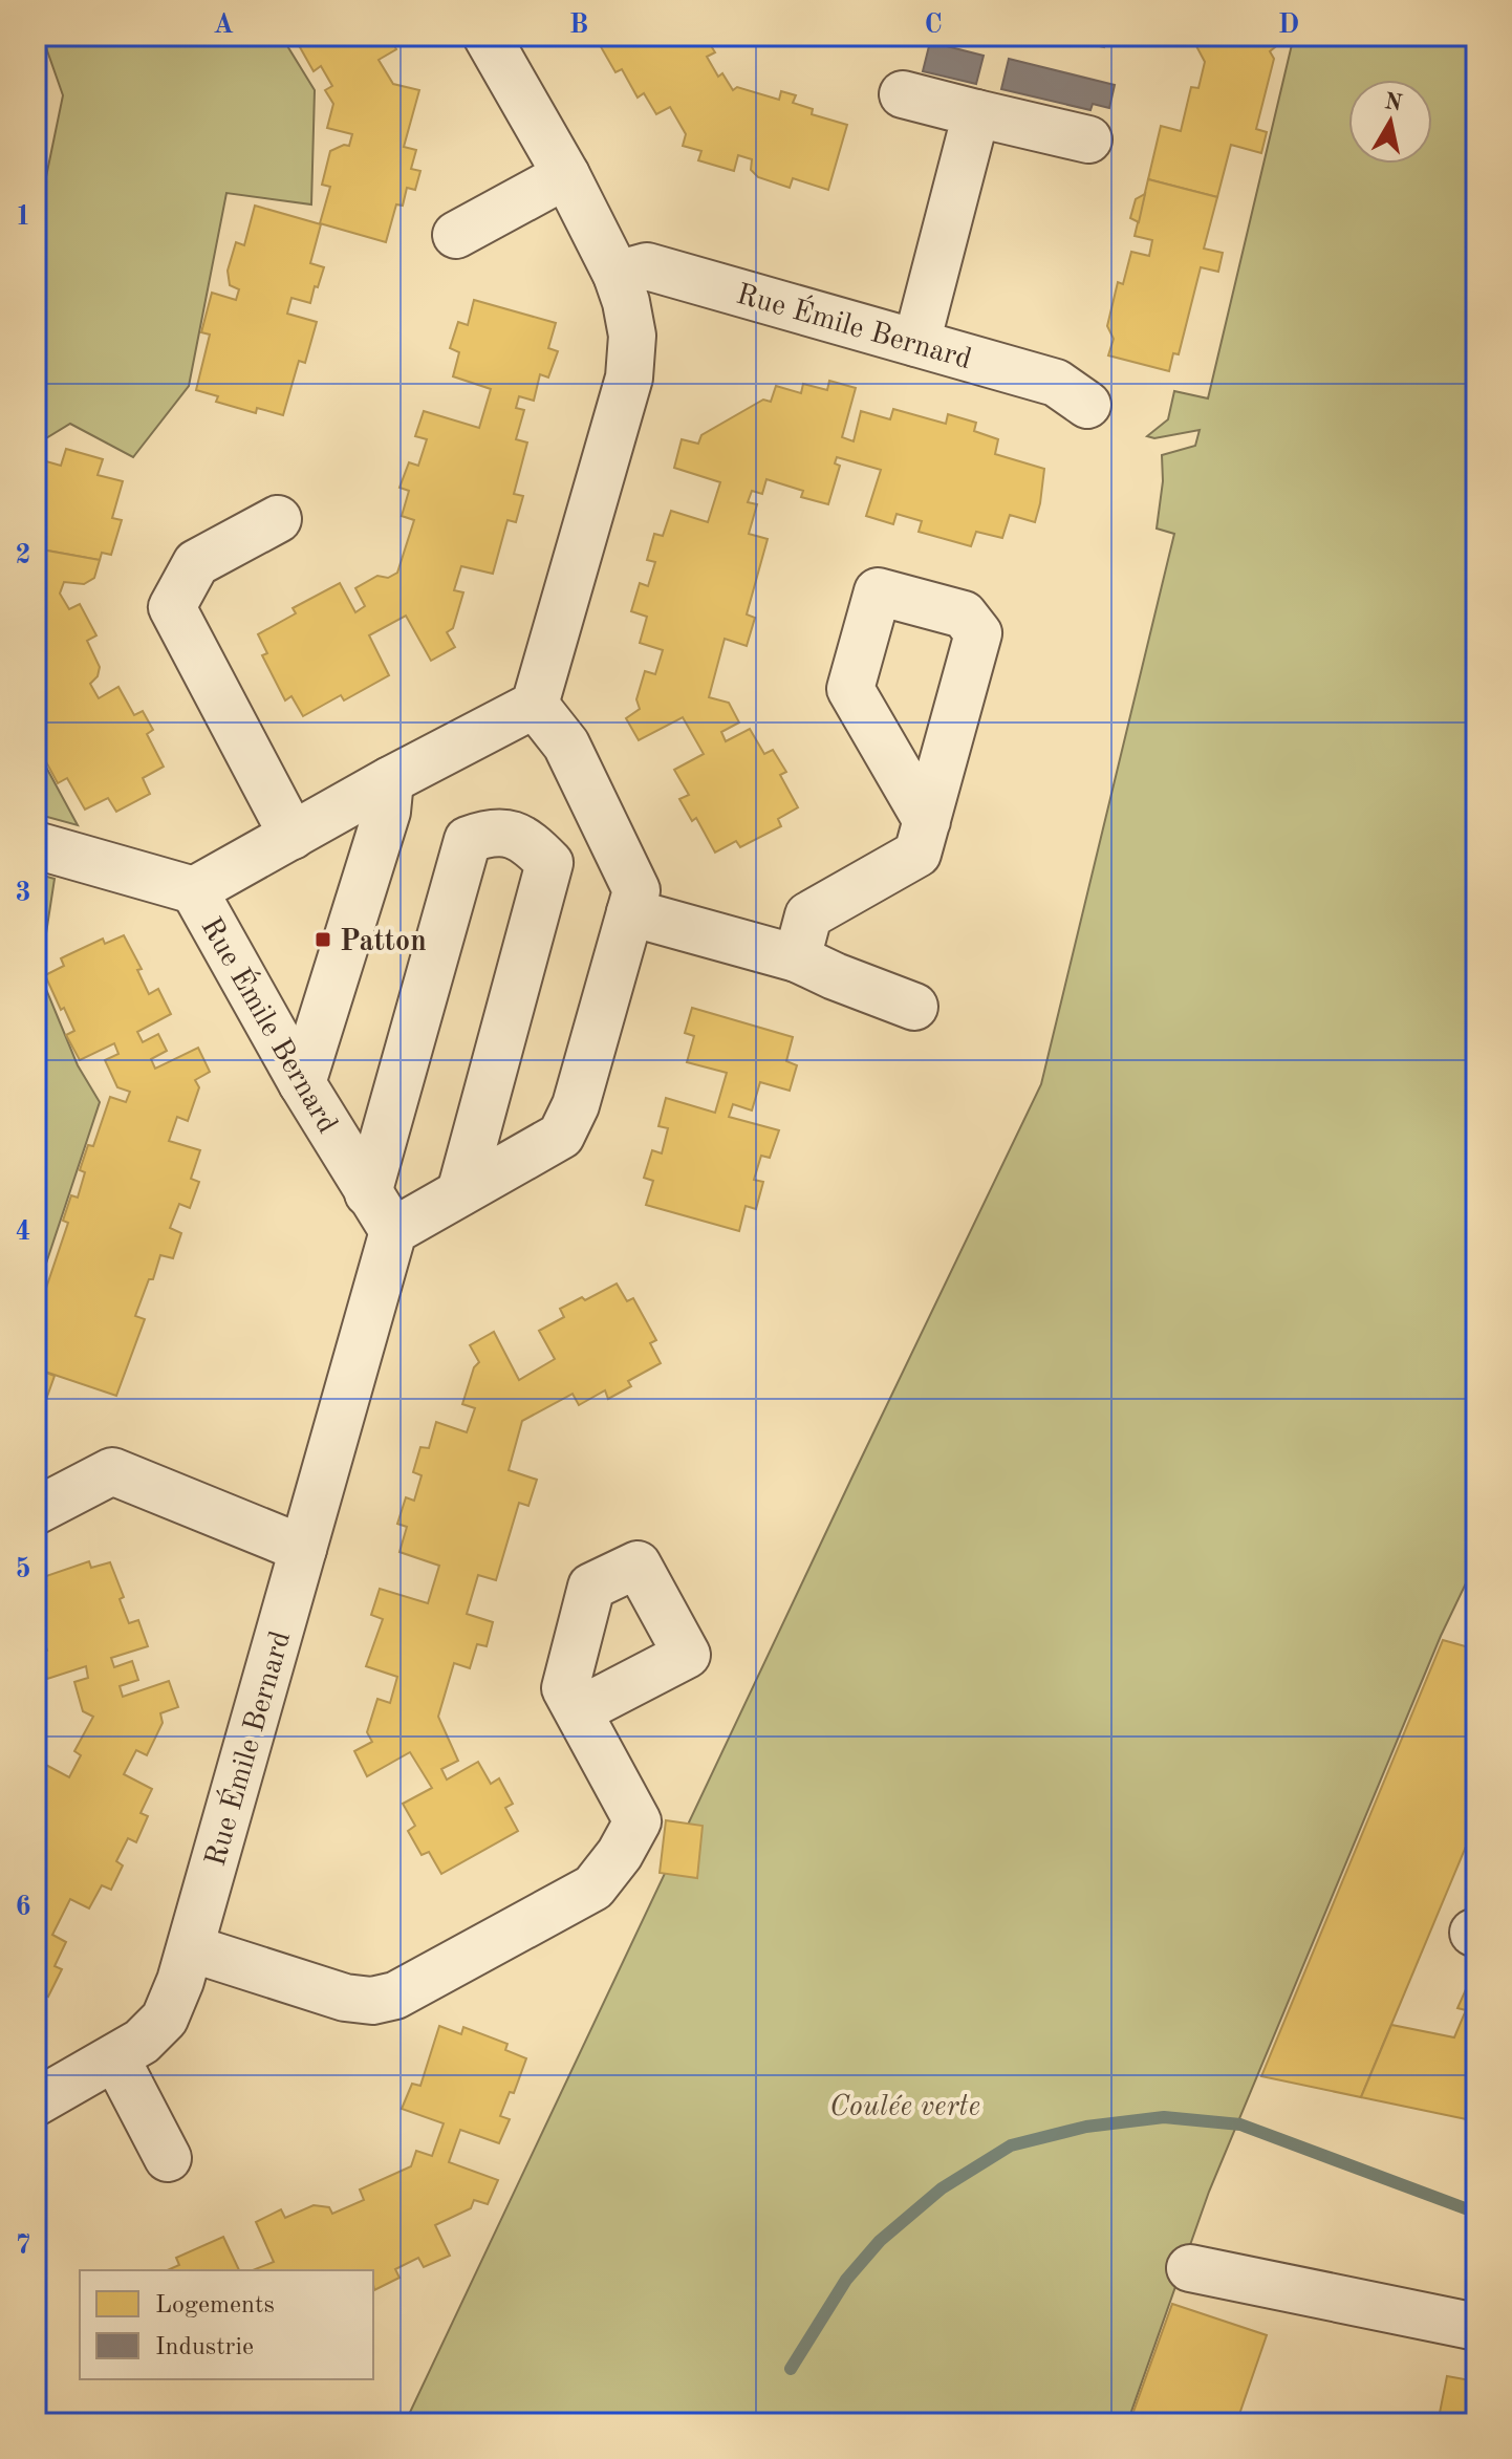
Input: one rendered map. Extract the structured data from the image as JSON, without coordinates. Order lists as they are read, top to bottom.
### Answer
{
  "streets": {
    "street": ["Rue Émile Bernard"]
  },
  "parks": ["Coulée verte"],
  "places": {
    "transit": ["Patton"]
  },
  "legend": ["Logements", "Industrie"],
  "north": "top",
  "grid": {
    "columns": [
      "A",
      "B",
      "C",
      "D"
    ],
    "rows": [
      "1",
      "2",
      "3",
      "4",
      "5",
      "6",
      "7"
    ]
  }
}
